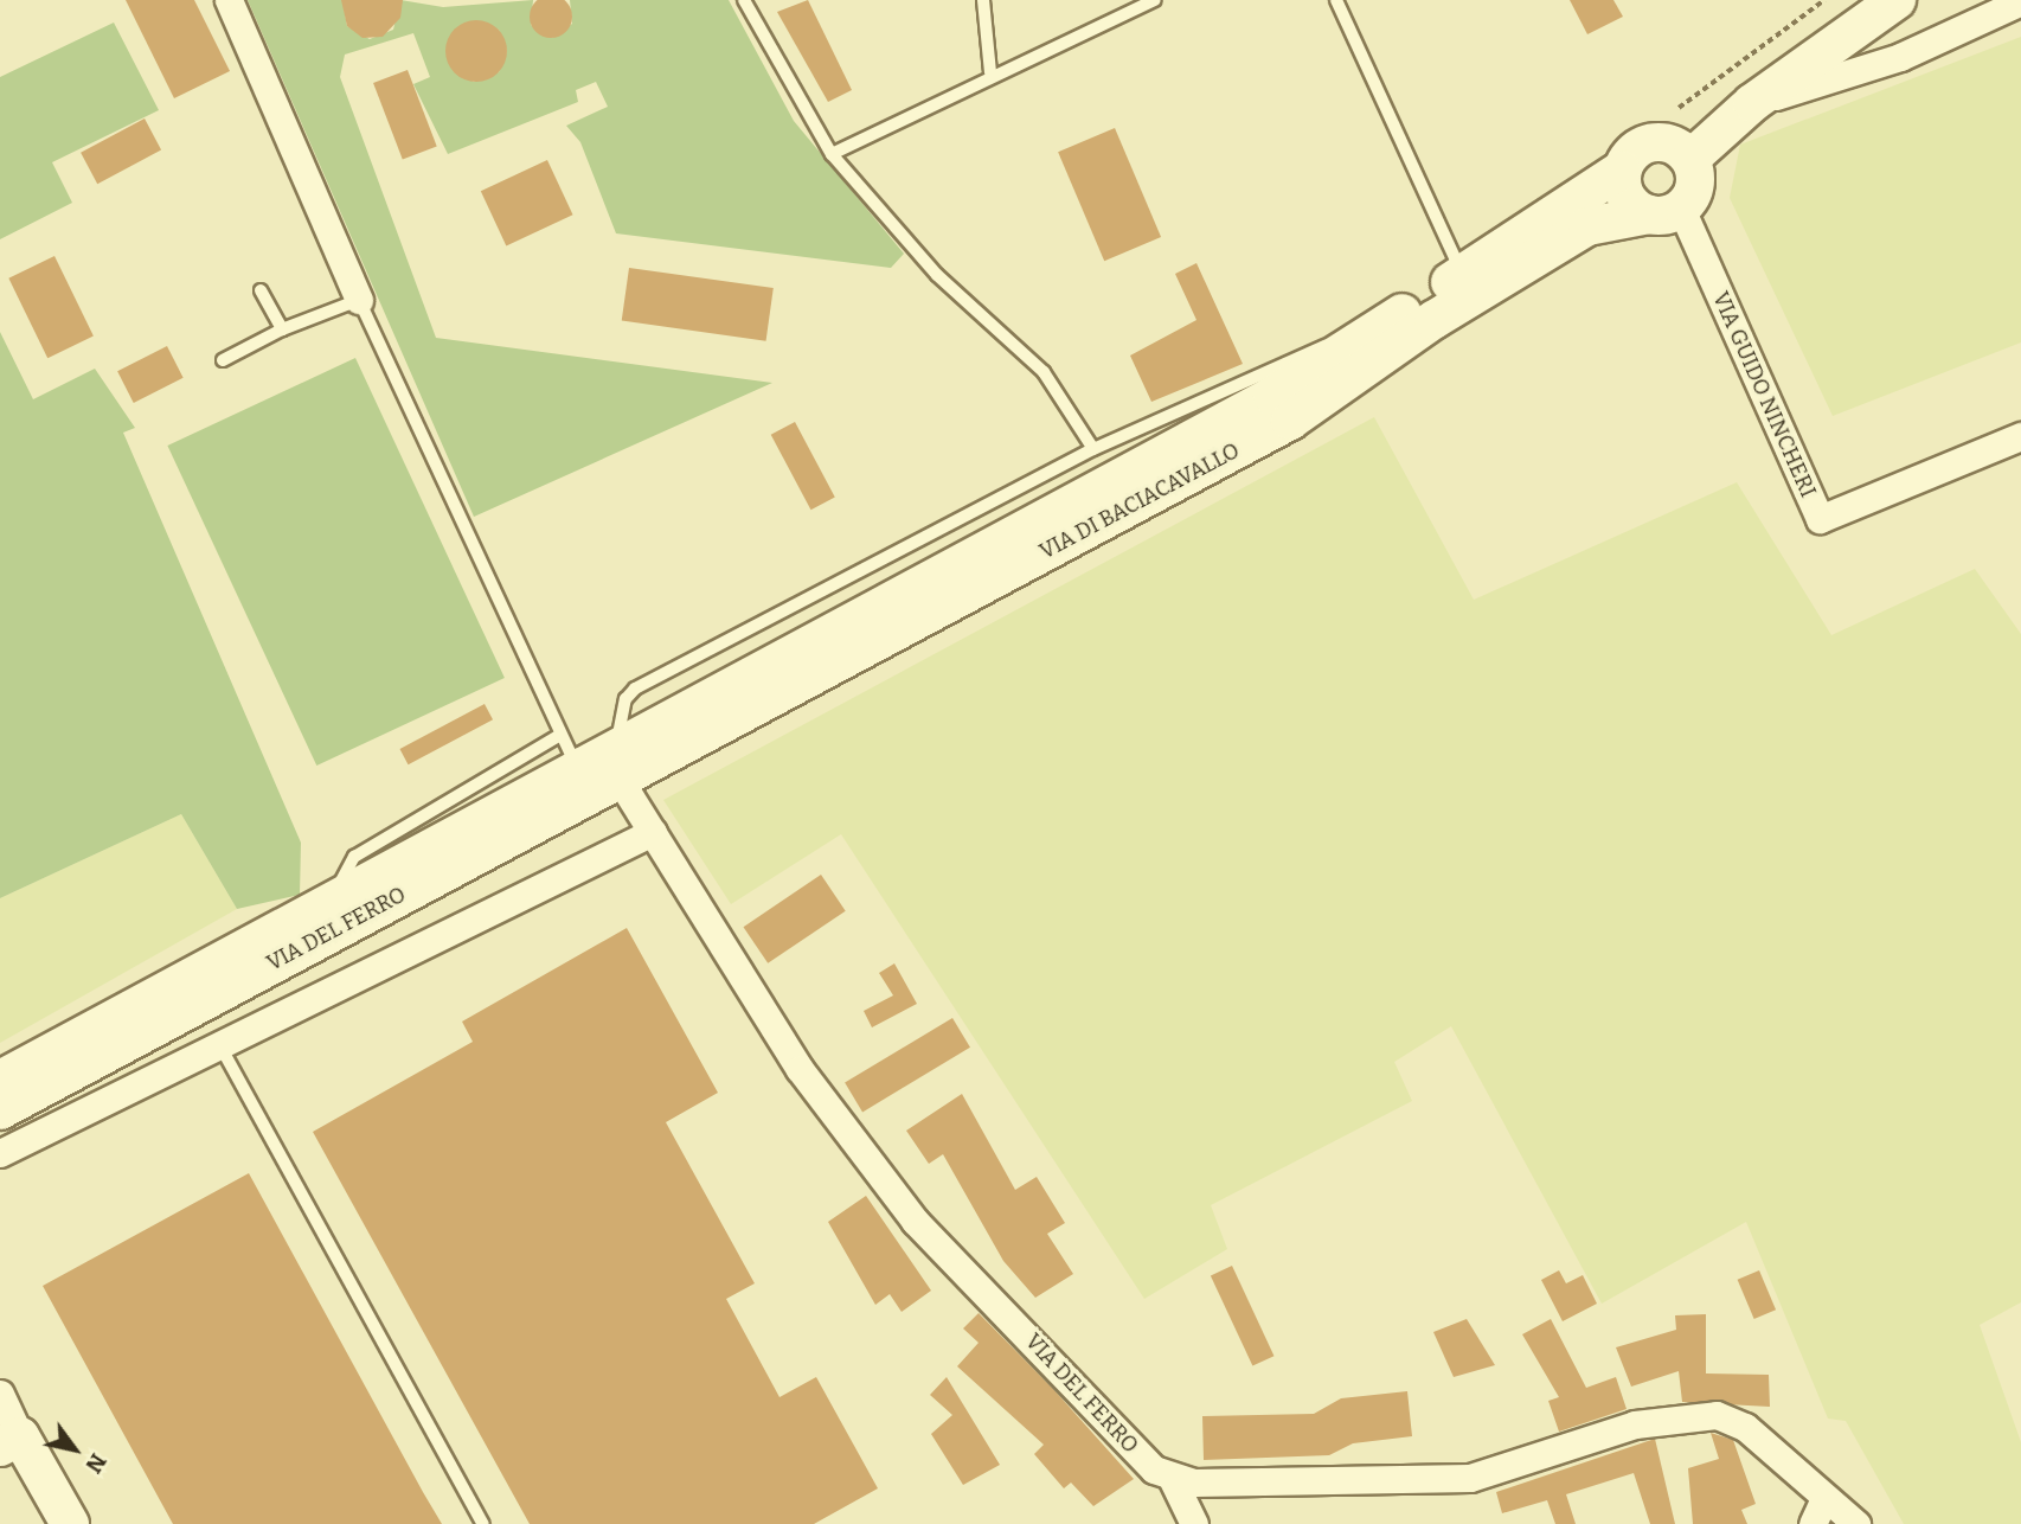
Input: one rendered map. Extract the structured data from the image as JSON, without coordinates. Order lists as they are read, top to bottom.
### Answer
{
  "streets": {
    "main road": ["VIA DI BACIACAVALLO", "VIA DEL FERRO"],
    "street": ["VIA GUIDO NINCHERI"]
  },
  "crossings": [
    ["VIA GUIDO NINCHERI", "VIA DI BACIACAVALLO"],
    ["VIA DI BACIACAVALLO", "VIA DEL FERRO"]
  ],
  "north": "bottom right"
}
